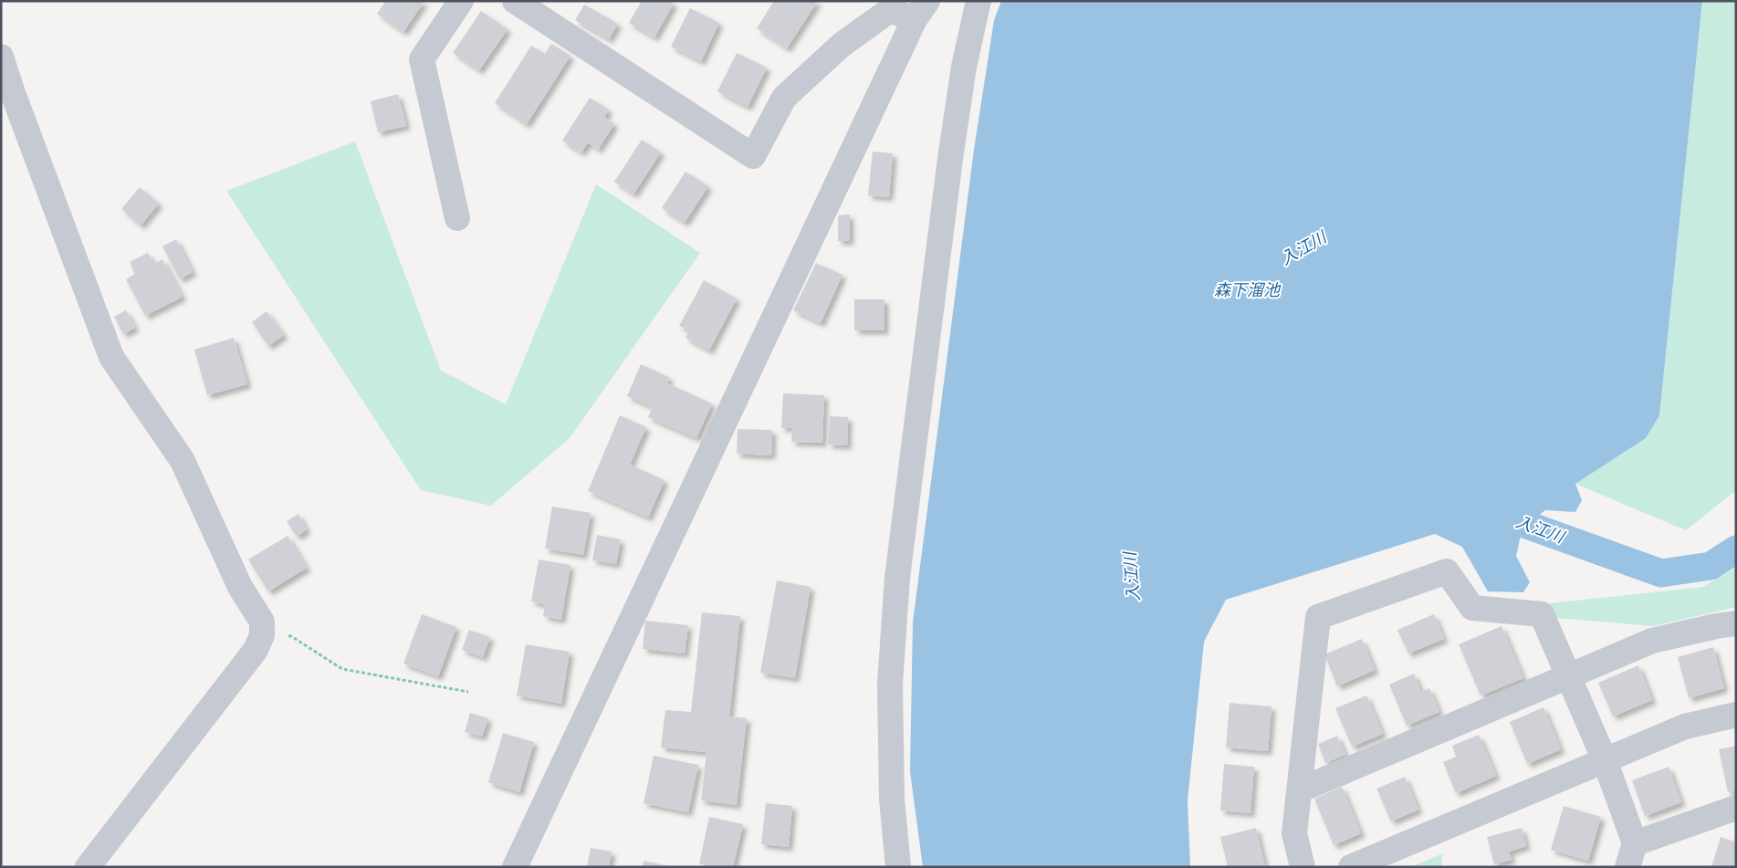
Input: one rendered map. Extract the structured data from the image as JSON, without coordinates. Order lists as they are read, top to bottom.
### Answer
{
  "water": ["入江川", "森下溜池"]
}
